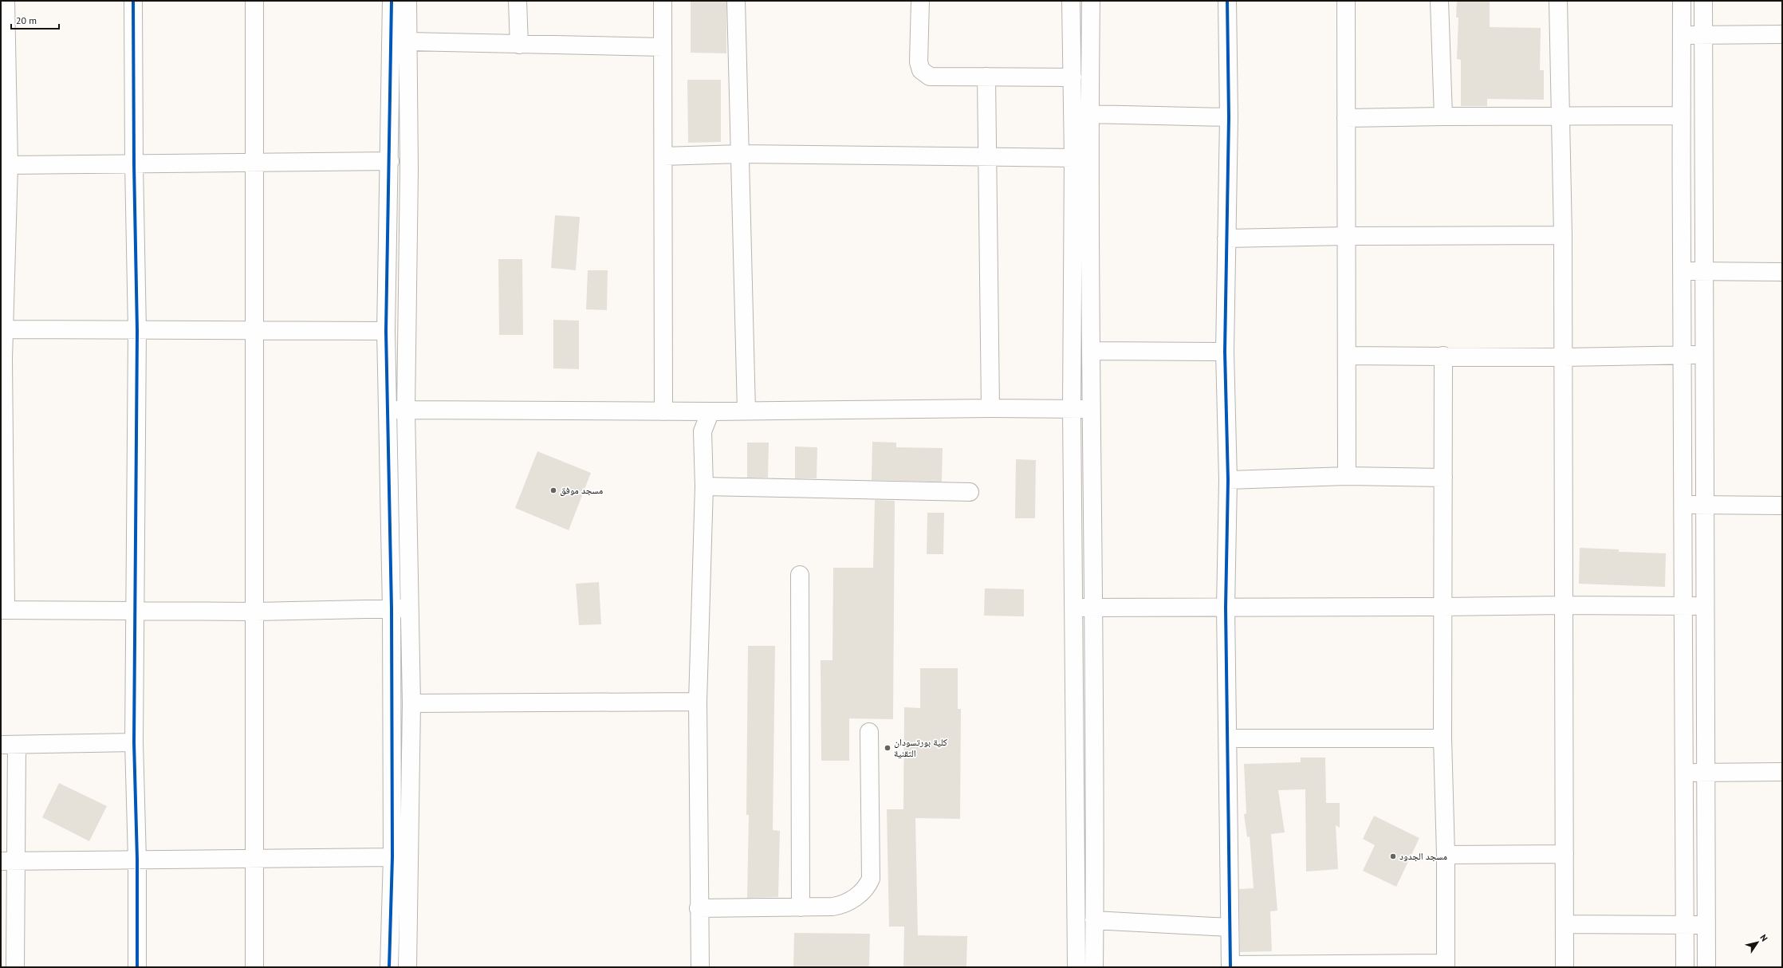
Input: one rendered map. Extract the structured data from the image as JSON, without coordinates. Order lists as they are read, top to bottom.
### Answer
{
  "places": ["مسجد موفق", "كلية بورتسودان التقنية", "مسجد الجدود"],
  "scale_bar": "20 m",
  "north": "top right"
}
